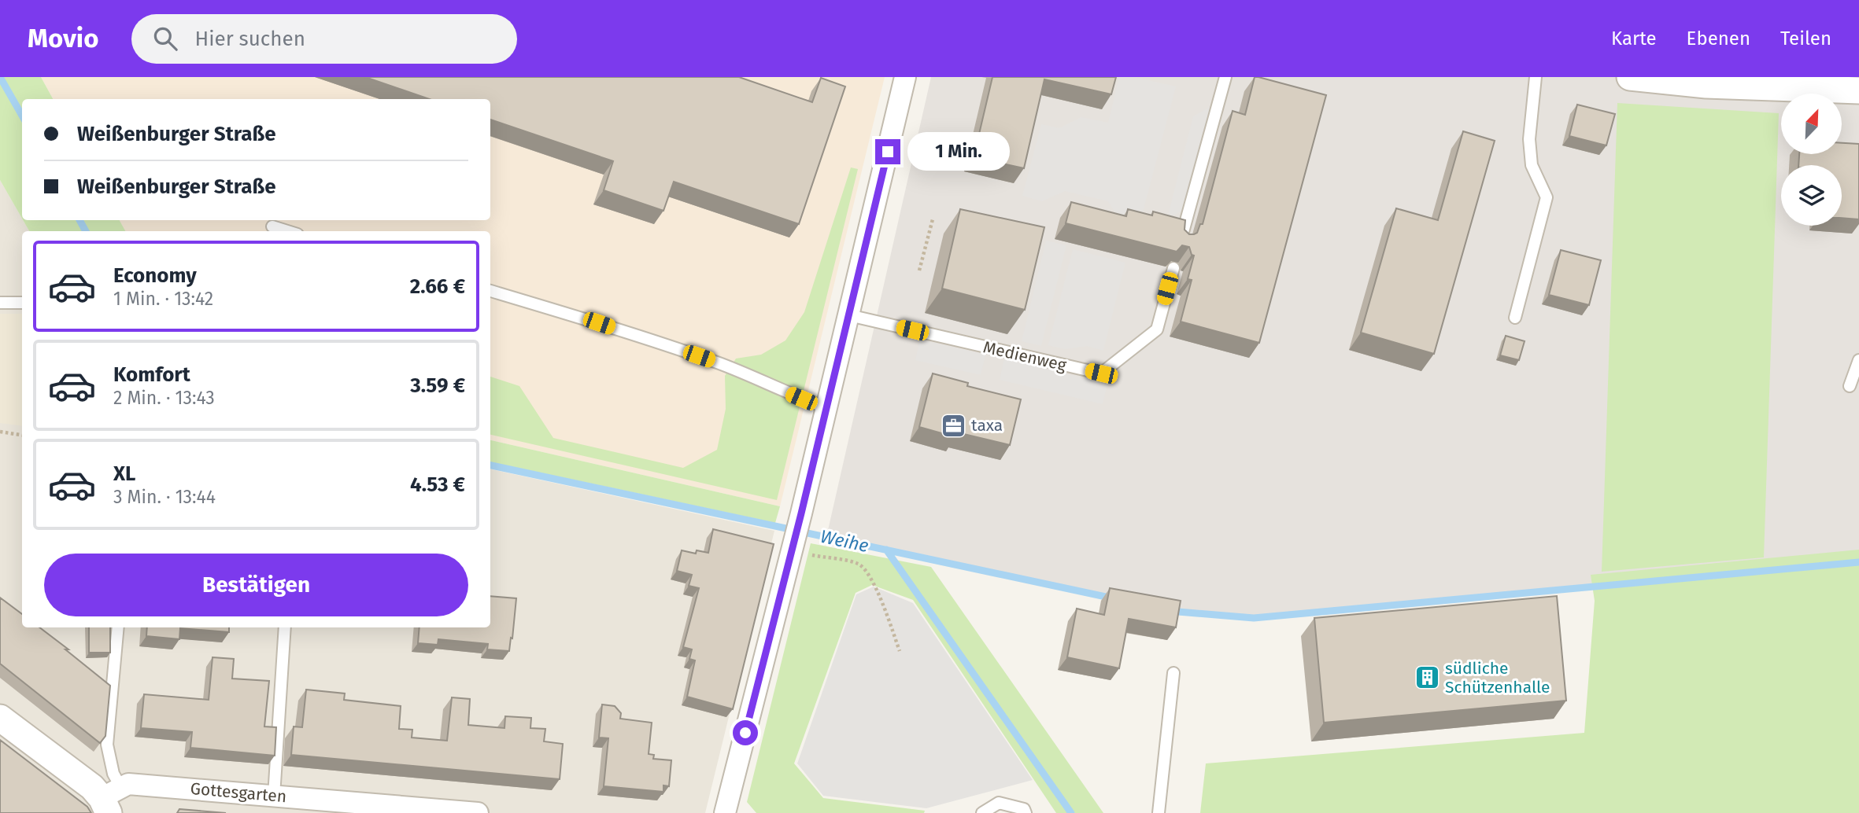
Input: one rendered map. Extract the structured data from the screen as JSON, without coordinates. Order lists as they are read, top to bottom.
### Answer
{
  "streets": {
    "street": ["Gottesgarten"],
    "lane": ["Medienweg"]
  },
  "water": ["Weihe"],
  "places": {
    "office": ["taxa"],
    "building": ["südliche Schützenhalle"]
  },
  "north": "top right",
  "page": {
    "header": "Movio",
    "search": "Hier suchen",
    "nav": ["Karte", "Ebenen", "Teilen"],
    "banner": ["Weißenburger Straße", "Weißenburger Straße"],
    "bubble": "1 Min.",
    "list": [
      {
        "name": "Economy",
        "note": "1 Min. · 13:42",
        "value": "2.66 €"
      },
      {
        "name": "Komfort",
        "note": "2 Min. · 13:43",
        "value": "3.59 €"
      },
      {
        "name": "XL",
        "note": "3 Min. · 13:44",
        "value": "4.53 €"
      }
    ],
    "buttons": "Bestätigen"
  }
}
